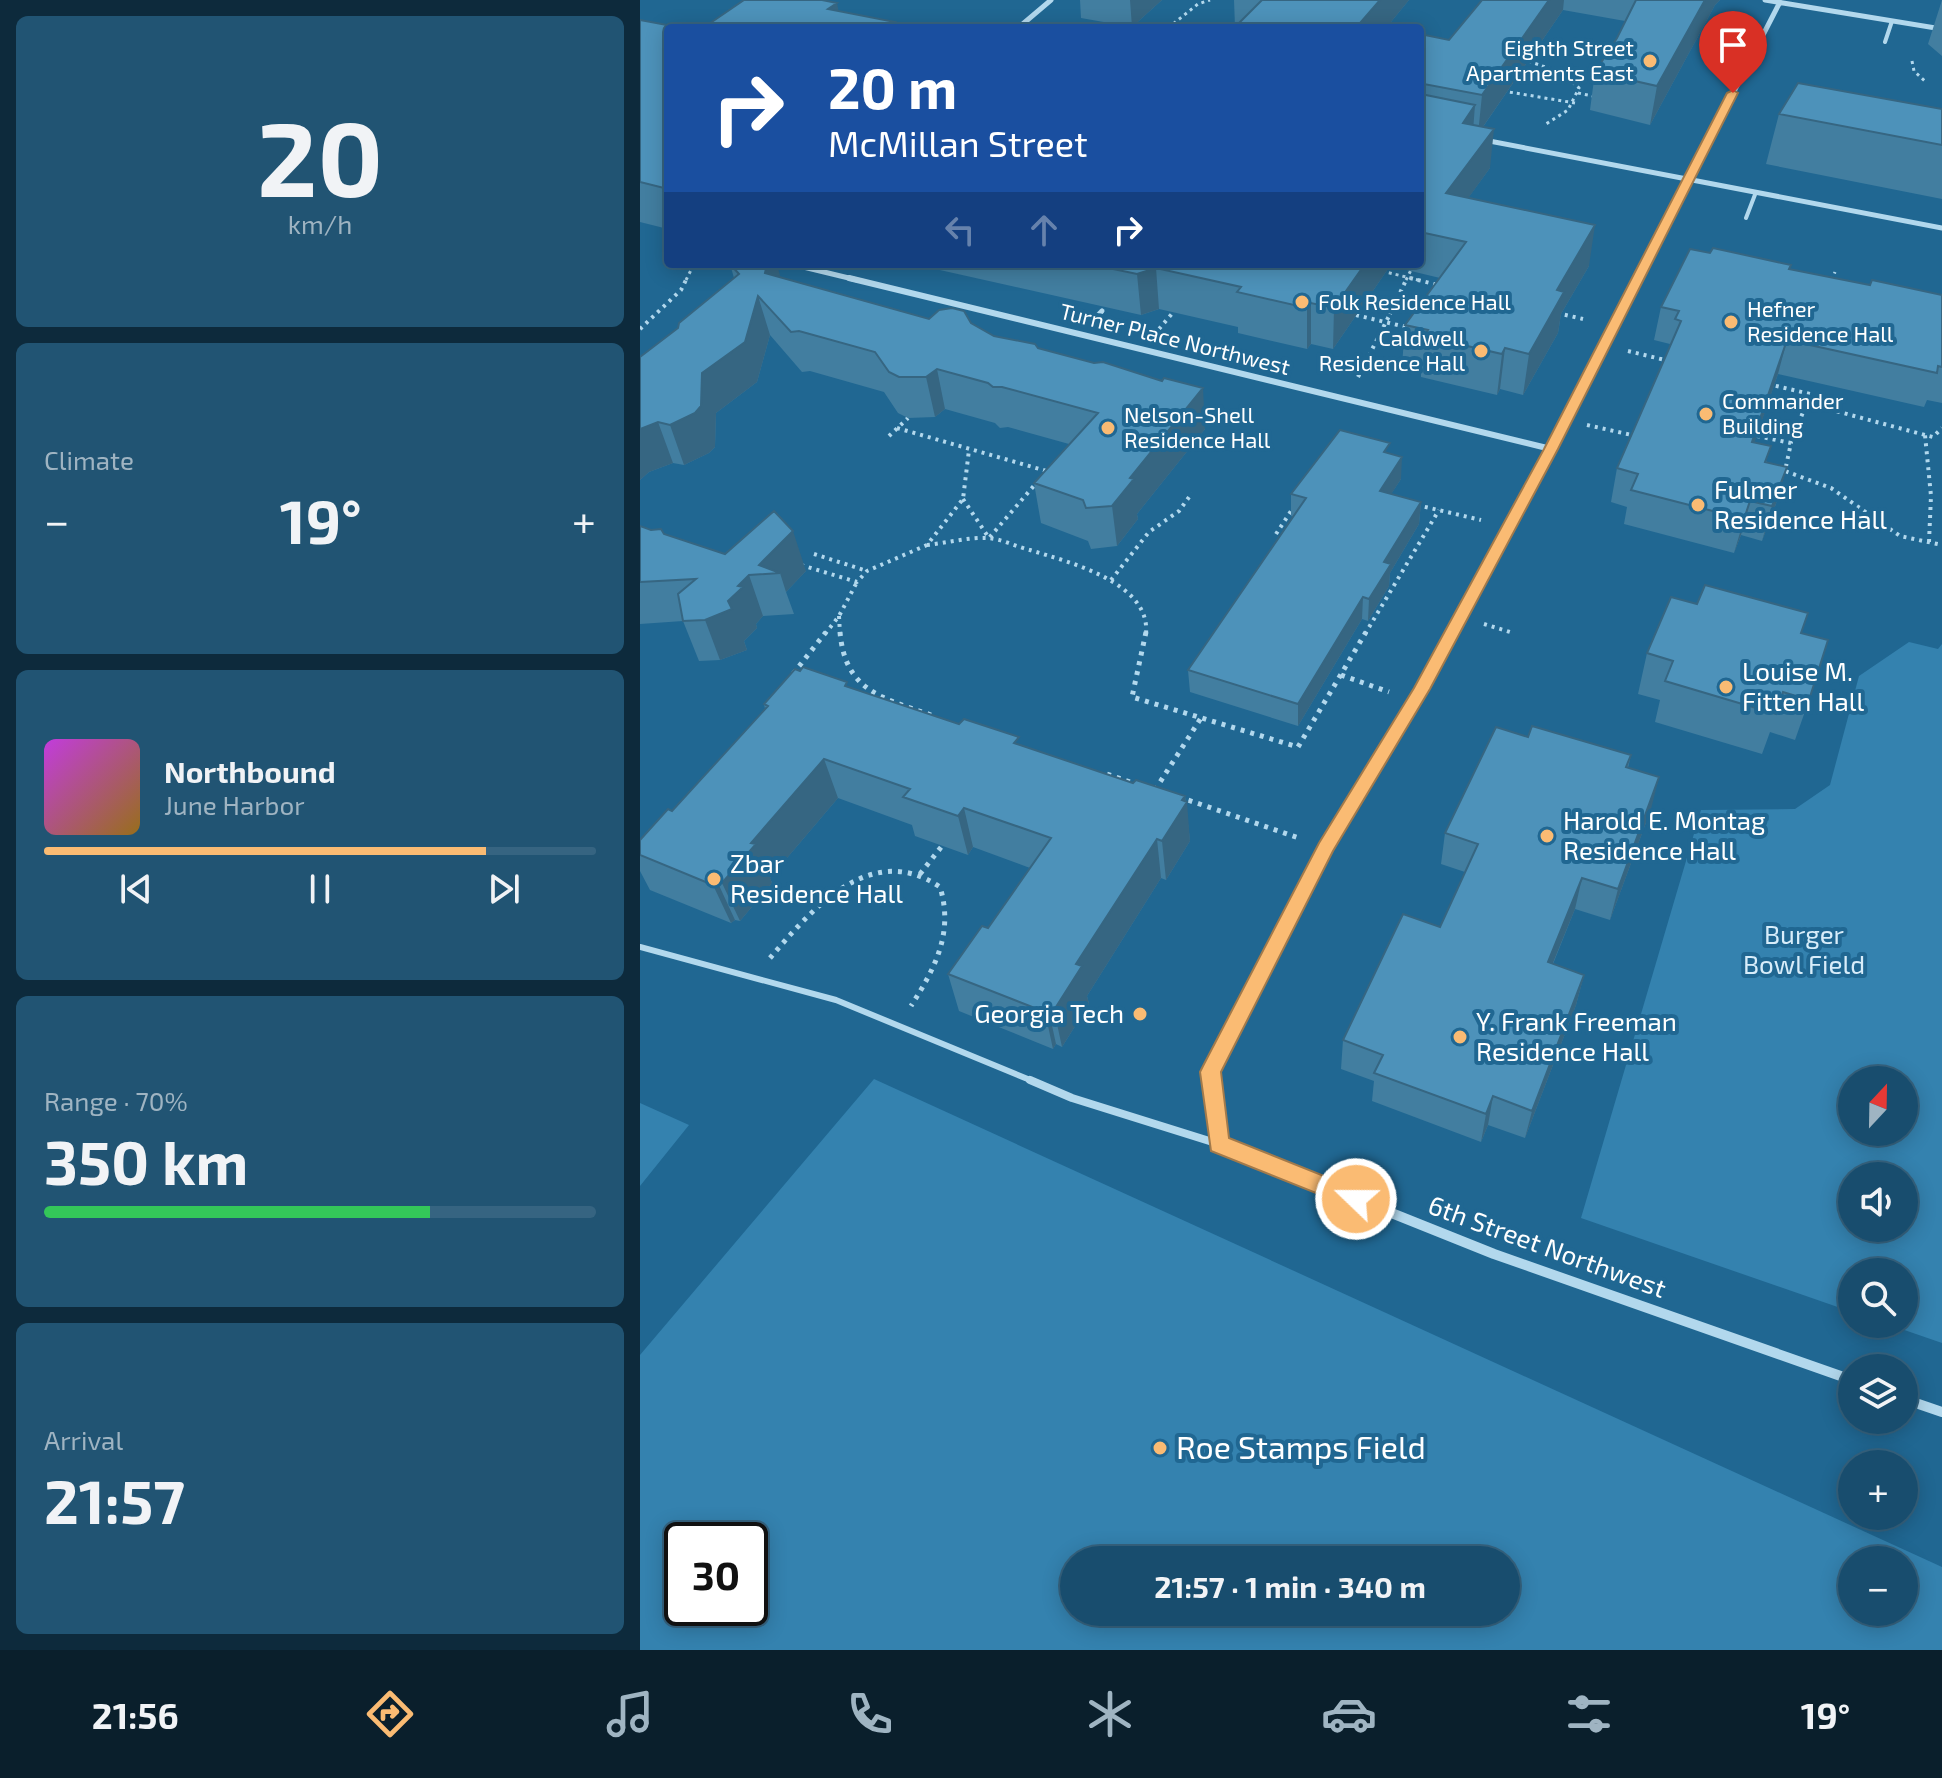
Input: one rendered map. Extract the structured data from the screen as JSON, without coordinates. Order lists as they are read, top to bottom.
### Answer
{
  "streets": {
    "street": ["Turner Place Northwest", "6th Street Northwest"]
  },
  "parks": ["Burger Bowl Field"],
  "places": [
    "Eighth Street Apartments East",
    "Folk Residence Hall",
    "Hefner Residence Hall",
    "Caldwell Residence Hall",
    "Commander Building",
    "Nelson-Shell Residence Hall",
    "Fulmer Residence Hall",
    "Louise M. Fitten Hall",
    "Harold E. Montag Residence Hall",
    "Zbar Residence Hall",
    "Georgia Tech",
    "Y. Frank Freeman Residence Hall",
    "Roe Stamps Field"
  ],
  "north": "top",
  "page": {
    "tile": [
      ["20", "km/h"],
      "Climate",
      ["Range · 70%", "350 km"],
      ["Arrival", "21:57"]
    ],
    "turn": ["20 m", "McMillan Street"],
    "heat": ["−", "19°", "+"],
    "song": ["Northbound", "June Harbor"],
    "map_buttons": ["+", "−"],
    "limit": "30",
    "trip": "21:57 · 1 min · 340 m",
    "tabs": ["21:56", "19°"]
  }
}
